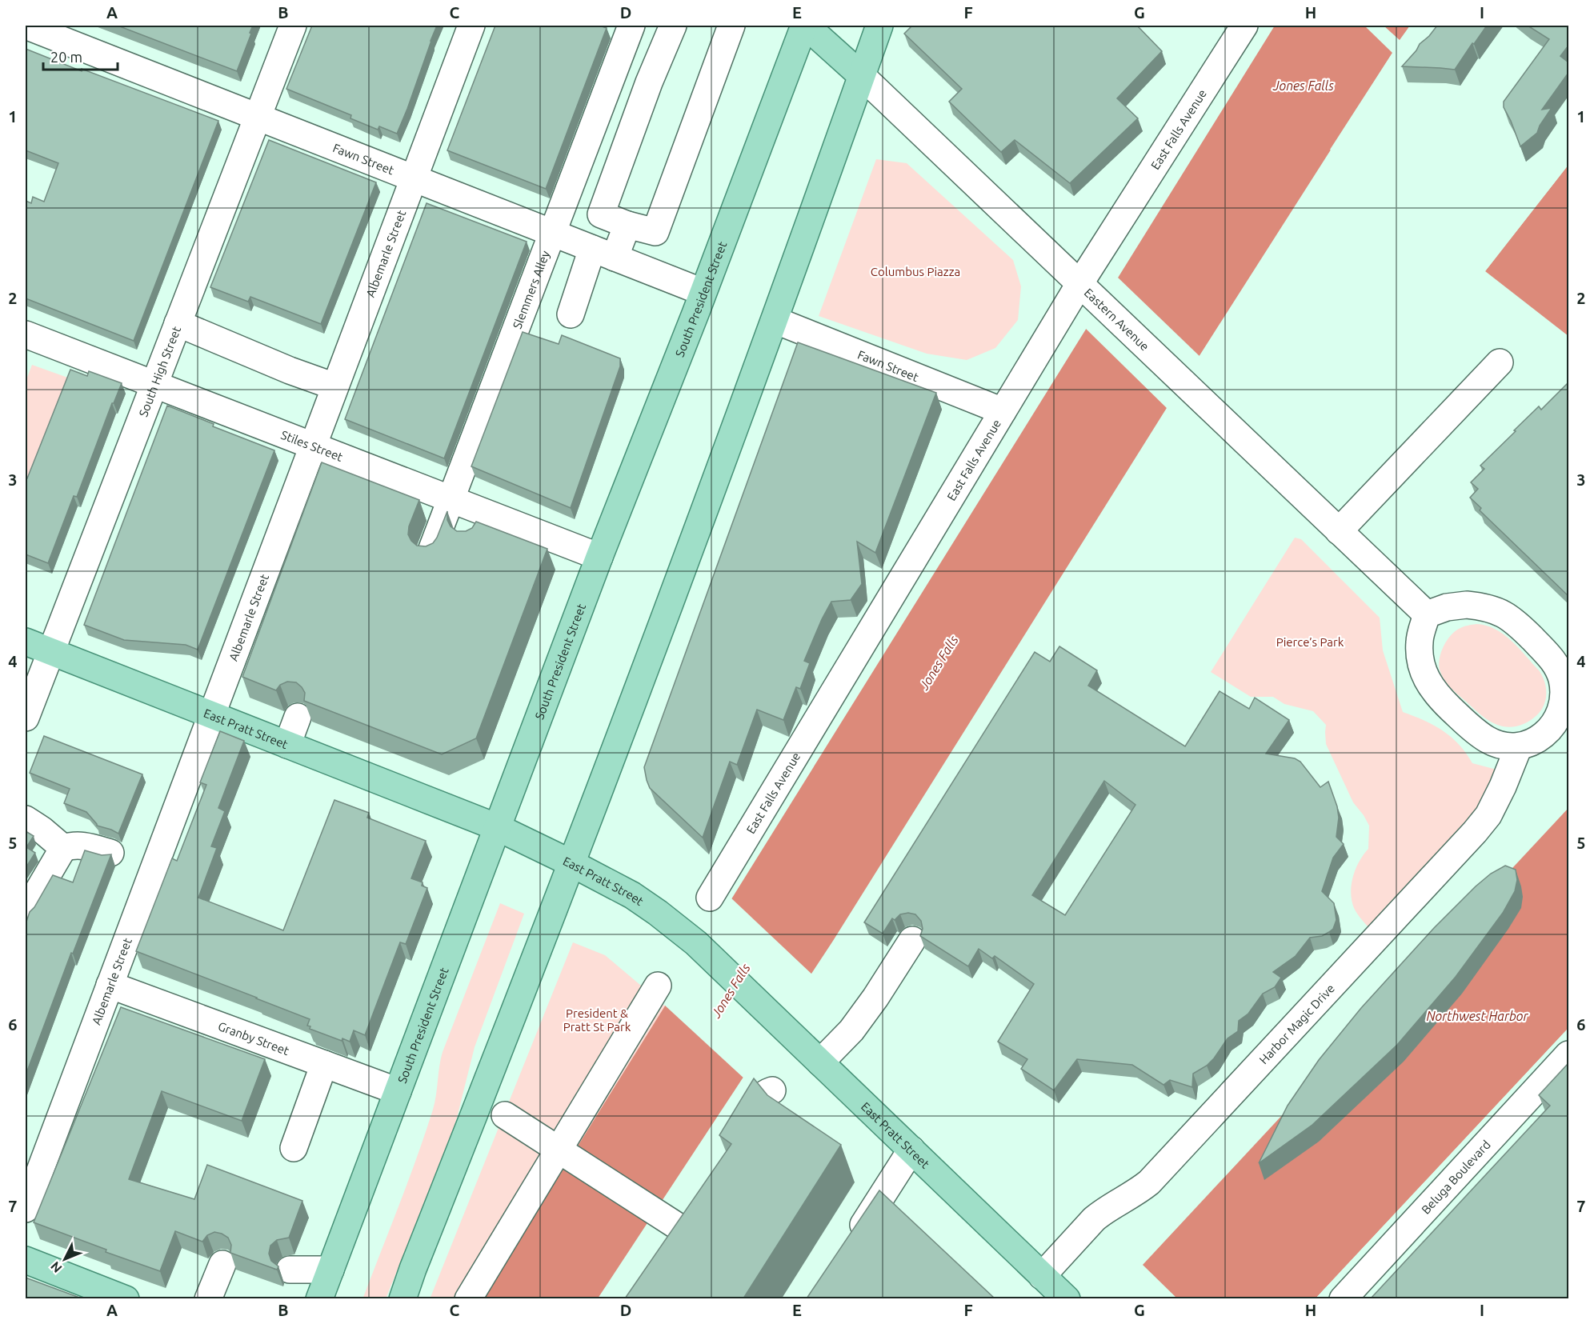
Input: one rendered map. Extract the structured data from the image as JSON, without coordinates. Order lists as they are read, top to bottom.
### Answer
{
  "streets": {
    "main road": ["South President Street", "Eastern Avenue", "East Pratt Street"],
    "street": [
      "East Falls Avenue",
      "Fawn Street",
      "Albemarle Street",
      "Slemmers Alley",
      "South High Street",
      "Stiles Street",
      "Harbor Magic Drive",
      "Granby Street",
      "Beluga Boulevard"
    ]
  },
  "crossings": [
    ["East Falls Avenue", "Fawn Street"],
    ["East Falls Avenue", "Eastern Avenue"],
    ["Fawn Street", "Albemarle Street"],
    ["Fawn Street", "Slemmers Alley"],
    ["Fawn Street", "South President Street"],
    ["Fawn Street", "South High Street"],
    ["Albemarle Street", "Stiles Street"],
    ["Albemarle Street", "East Pratt Street"],
    ["Albemarle Street", "Granby Street"],
    ["Slemmers Alley", "Stiles Street"],
    ["South President Street", "Eastern Avenue"],
    ["South President Street", "Stiles Street"],
    ["South President Street", "East Pratt Street"],
    ["South President Street", "Granby Street"],
    ["Eastern Avenue", "Harbor Magic Drive"],
    ["South High Street", "Stiles Street"],
    ["South High Street", "East Pratt Street"],
    ["East Pratt Street", "Harbor Magic Drive"]
  ],
  "water": ["Jones Falls", "Northwest Harbor"],
  "parks": ["Columbus Piazza", "Pierce’s Park", "President & Pratt St Park"],
  "scale_bar": "20 m",
  "north": "bottom left",
  "grid": {
    "columns": [
      "A",
      "B",
      "C",
      "D",
      "E",
      "F",
      "G",
      "H",
      "I"
    ],
    "rows": [
      "1",
      "2",
      "3",
      "4",
      "5",
      "6",
      "7"
    ]
  }
}
